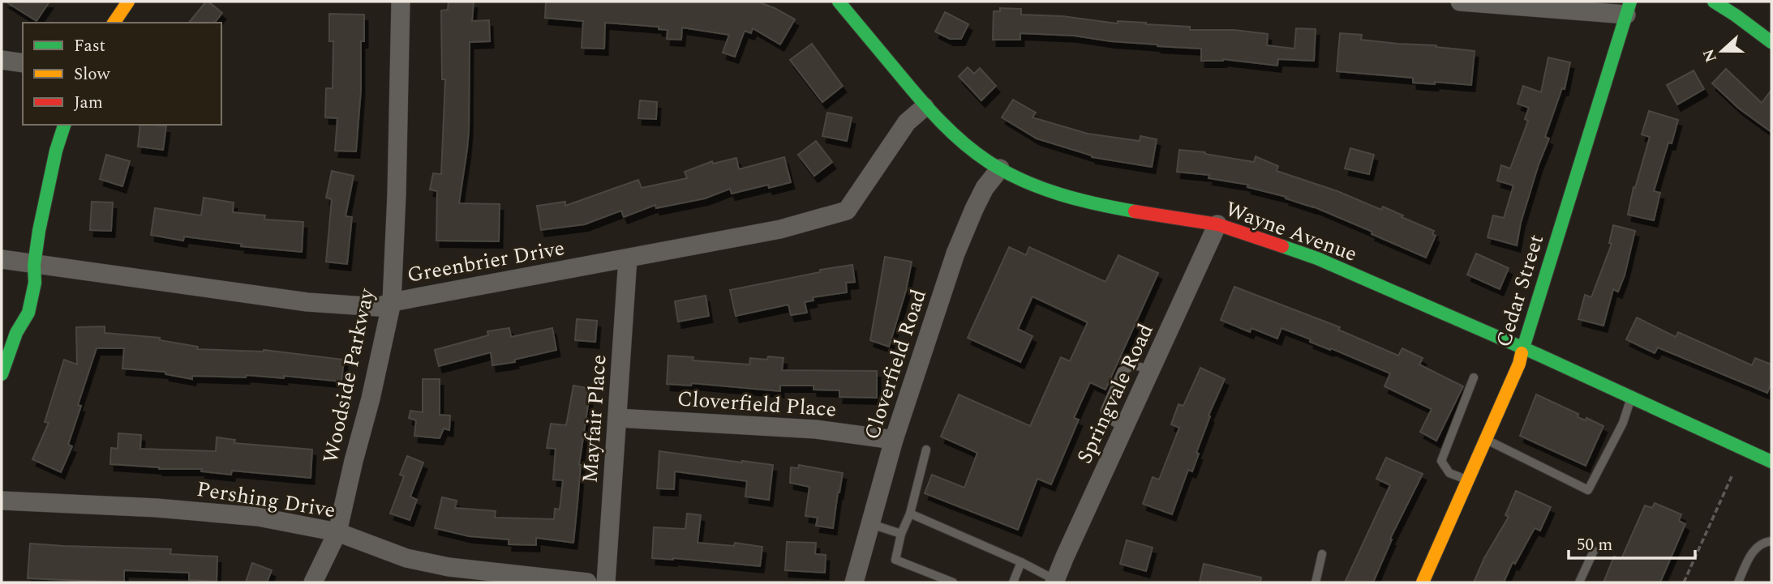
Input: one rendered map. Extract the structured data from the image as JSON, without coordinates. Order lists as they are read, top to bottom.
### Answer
{
  "streets": {
    "street": [
      "Wayne Avenue",
      "Greenbrier Drive",
      "Cedar Street",
      "Cloverfield Road",
      "Woodside Parkway",
      "Springvale Road",
      "Cloverfield Place",
      "Mayfair Place",
      "Pershing Drive"
    ]
  },
  "crossings": [
    ["Wayne Avenue", "Greenbrier Drive"],
    ["Wayne Avenue", "Cedar Street"],
    ["Wayne Avenue", "Cloverfield Road"],
    ["Wayne Avenue", "Springvale Road"],
    ["Greenbrier Drive", "Woodside Parkway"],
    ["Greenbrier Drive", "Mayfair Place"],
    ["Cloverfield Road", "Cloverfield Place"],
    ["Woodside Parkway", "Pershing Drive"],
    ["Cloverfield Place", "Mayfair Place"]
  ],
  "legend": ["Fast", "Slow", "Jam"],
  "scale_bar": "50 m",
  "north": "left"
}
